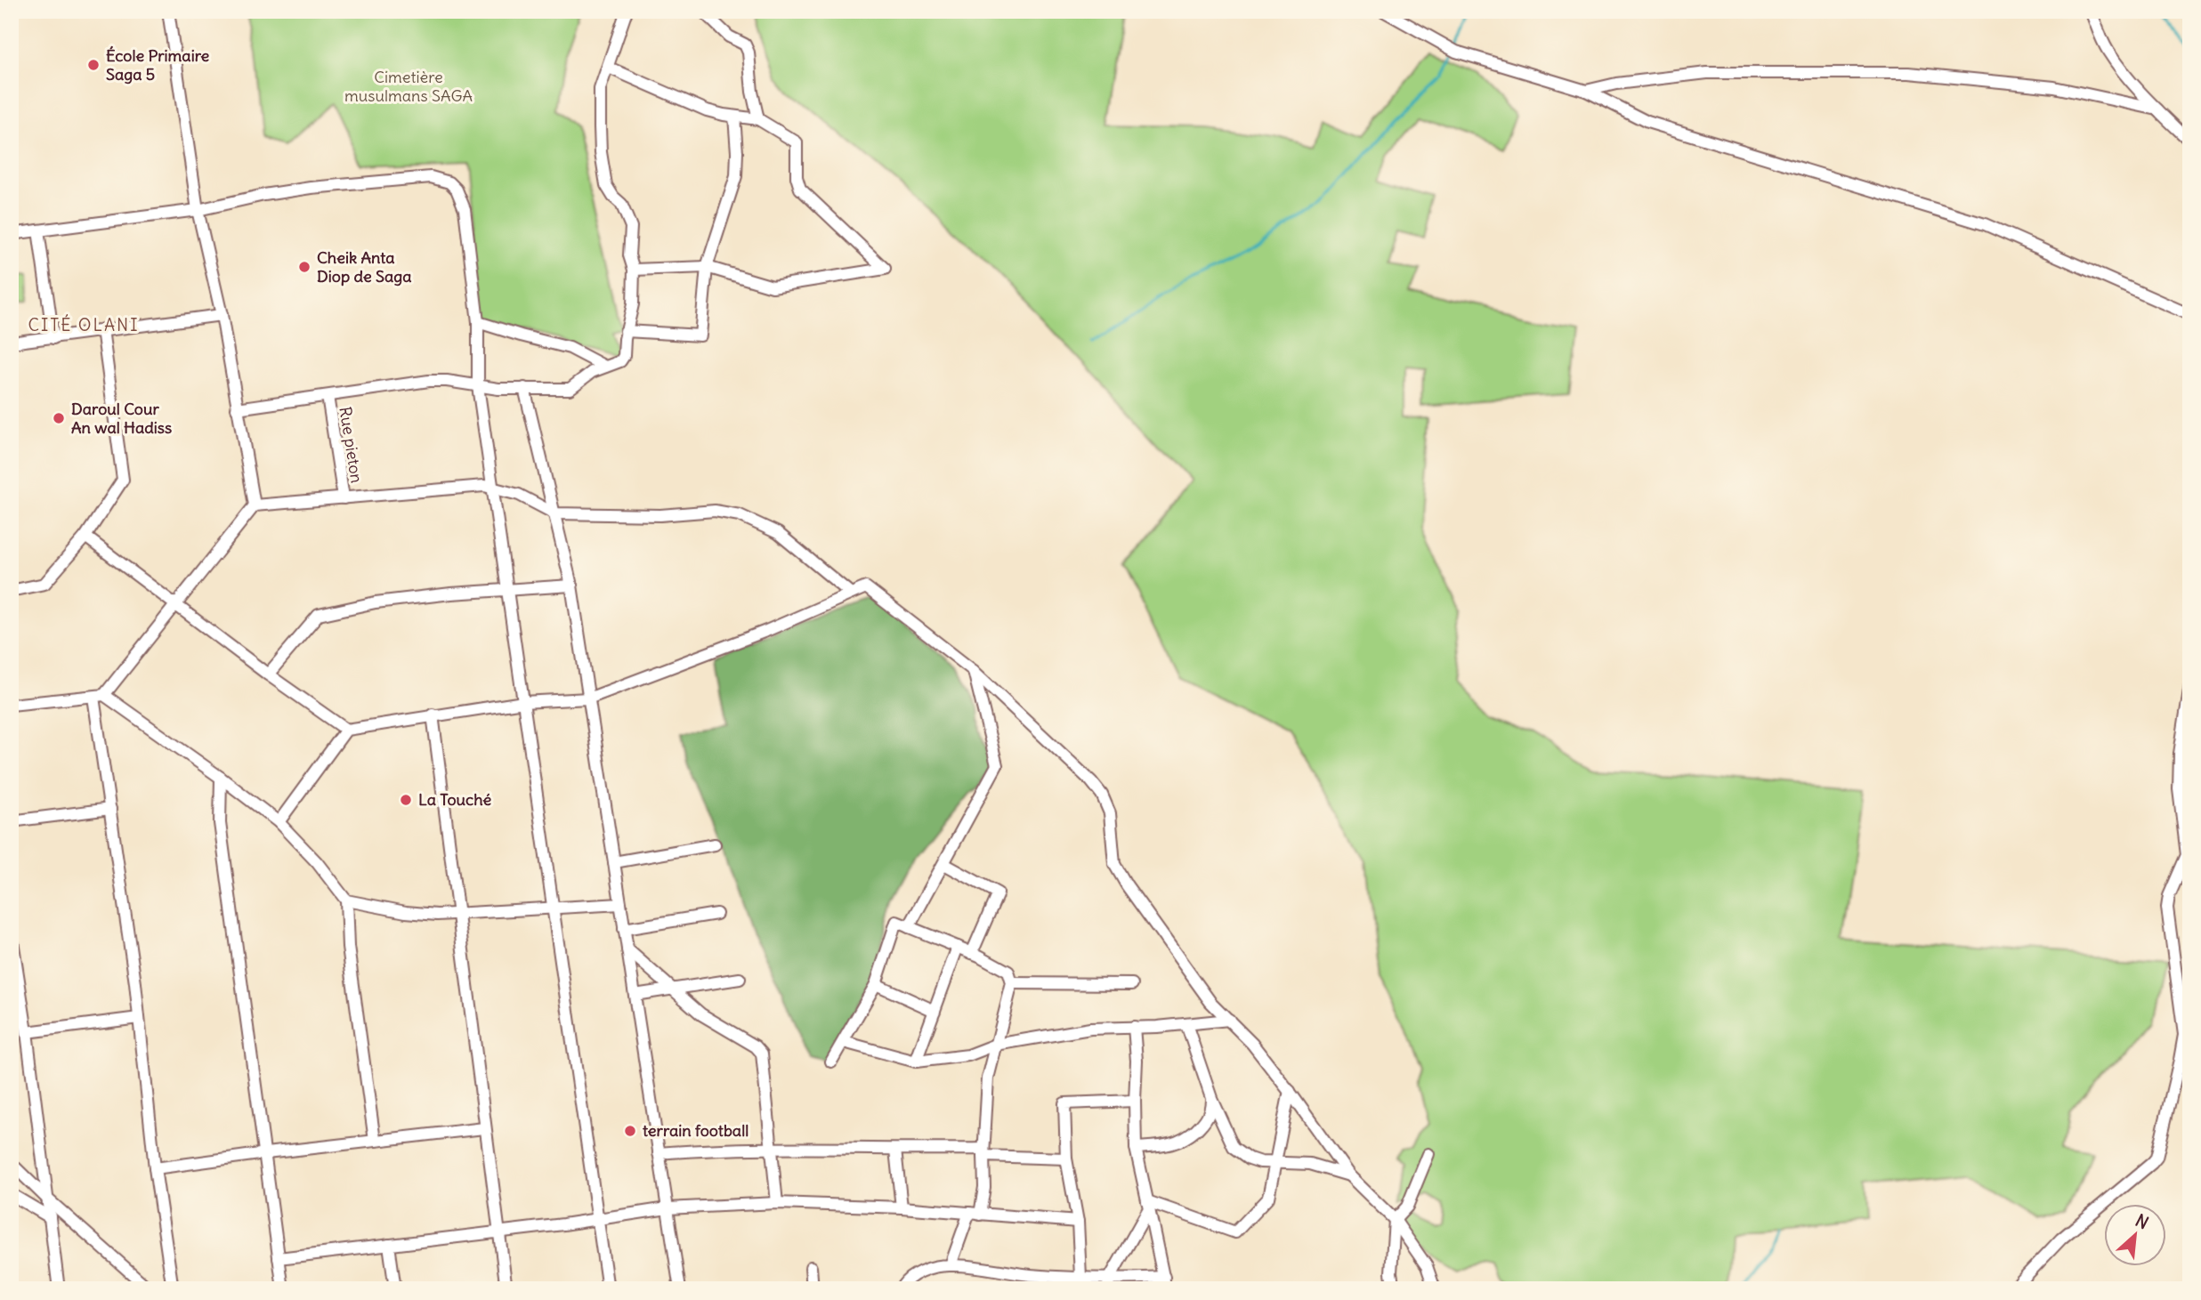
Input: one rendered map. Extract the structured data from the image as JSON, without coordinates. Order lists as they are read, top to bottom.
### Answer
{
  "streets": {
    "street": ["Rue pieton"]
  },
  "districts": ["CITÉ OLANI"],
  "parks": ["Cimetière musulmans SAGA"],
  "places": [
    "École Primaire Saga 5",
    "Cheik Anta Diop de Saga",
    "Daroul Cour An wal Hadiss",
    "La Touché",
    "terrain football"
  ],
  "north": "top right"
}
